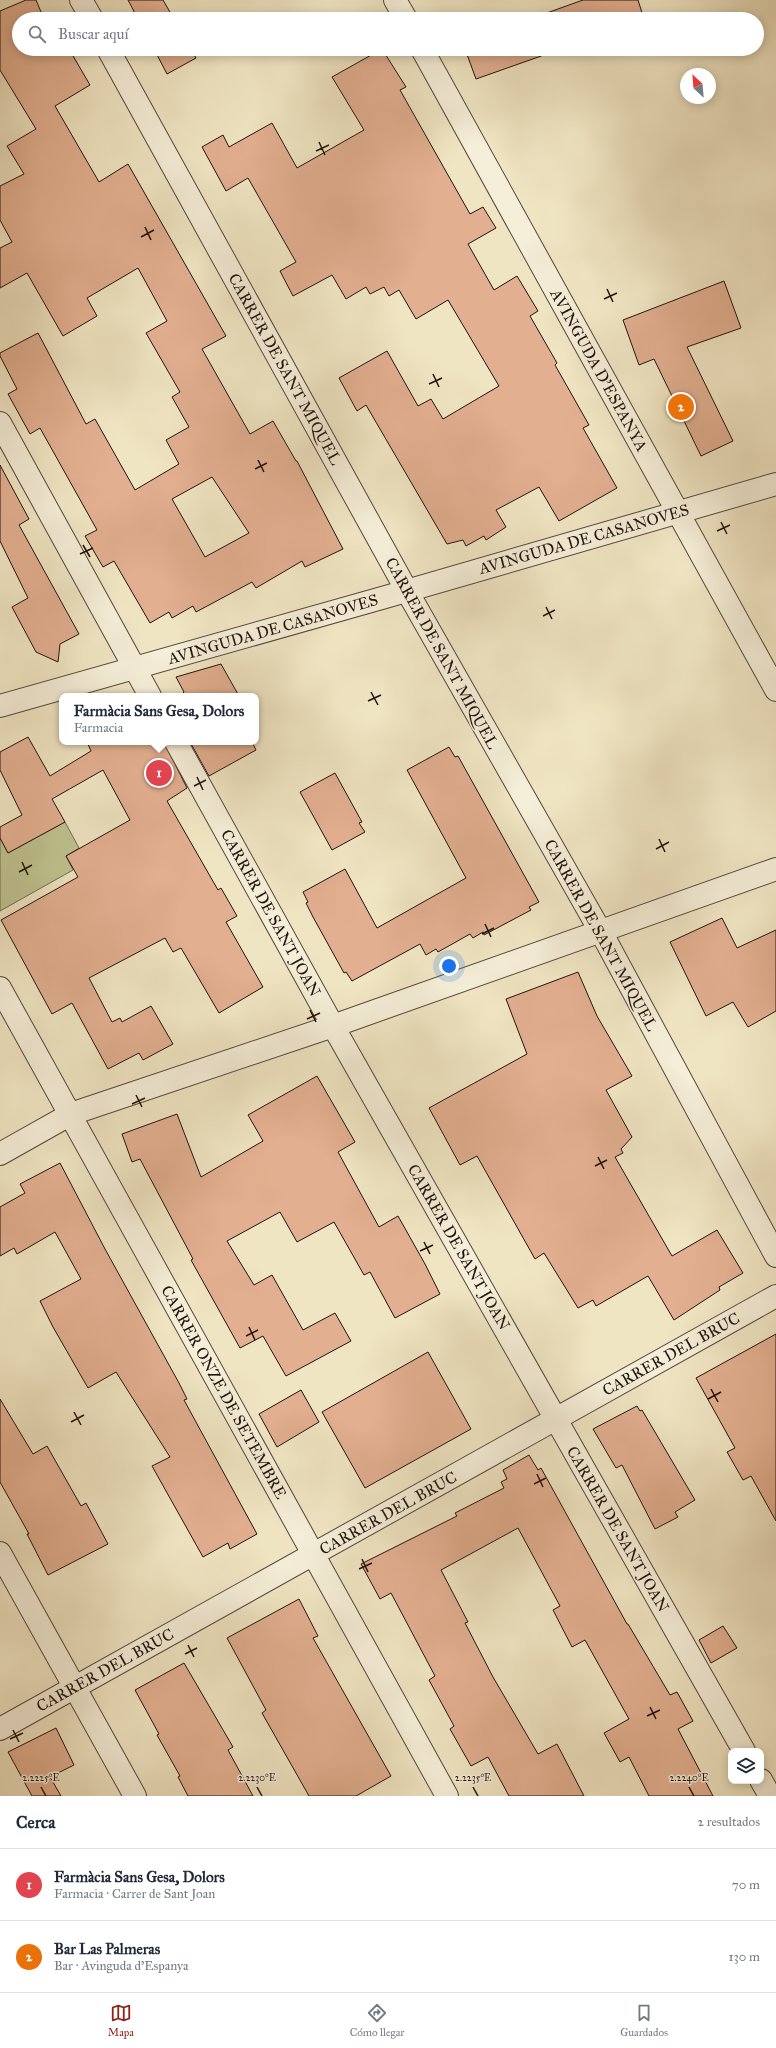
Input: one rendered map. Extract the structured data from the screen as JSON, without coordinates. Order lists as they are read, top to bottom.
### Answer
{
  "streets": {
    "street": [
      "CARRER DE SANT MIQUEL",
      "AVINGUDA D'ESPANYA",
      "AVINGUDA DE CASANOVES",
      "CARRER DE SANT JOAN",
      "CARRER DEL BRUC",
      "CARRER ONZE DE SETEMBRE"
    ]
  },
  "crossings": [
    ["CARRER DE SANT MIQUEL", "AVINGUDA DE CASANOVES"],
    ["AVINGUDA D'ESPANYA", "AVINGUDA DE CASANOVES"],
    ["CARRER DE SANT JOAN", "CARRER DEL BRUC"],
    ["CARRER DEL BRUC", "CARRER ONZE DE SETEMBRE"]
  ],
  "north": "top left",
  "page": {
    "search": "Buscar aquí",
    "pins": ["2", "1"],
    "popup": ["Farmàcia Sans Gesa, Dolors", "Farmacia"],
    "heading": ["Cerca", "2 resultados"],
    "list": [
      {
        "mark": "1",
        "name": "Farmàcia Sans Gesa, Dolors",
        "note": "Farmacia · Carrer de Sant Joan",
        "value": "70 m"
      },
      {
        "mark": "2",
        "name": "Bar Las Palmeras",
        "note": "Bar · Avinguda d'Espanya",
        "value": "130 m"
      }
    ],
    "nav": ["Mapa", "Cómo llegar", "Guardados"]
  },
  "coordinates": [
    "2.2225°E",
    "2.2230°E",
    "2.2235°E",
    "2.2240°E"
  ]
}
